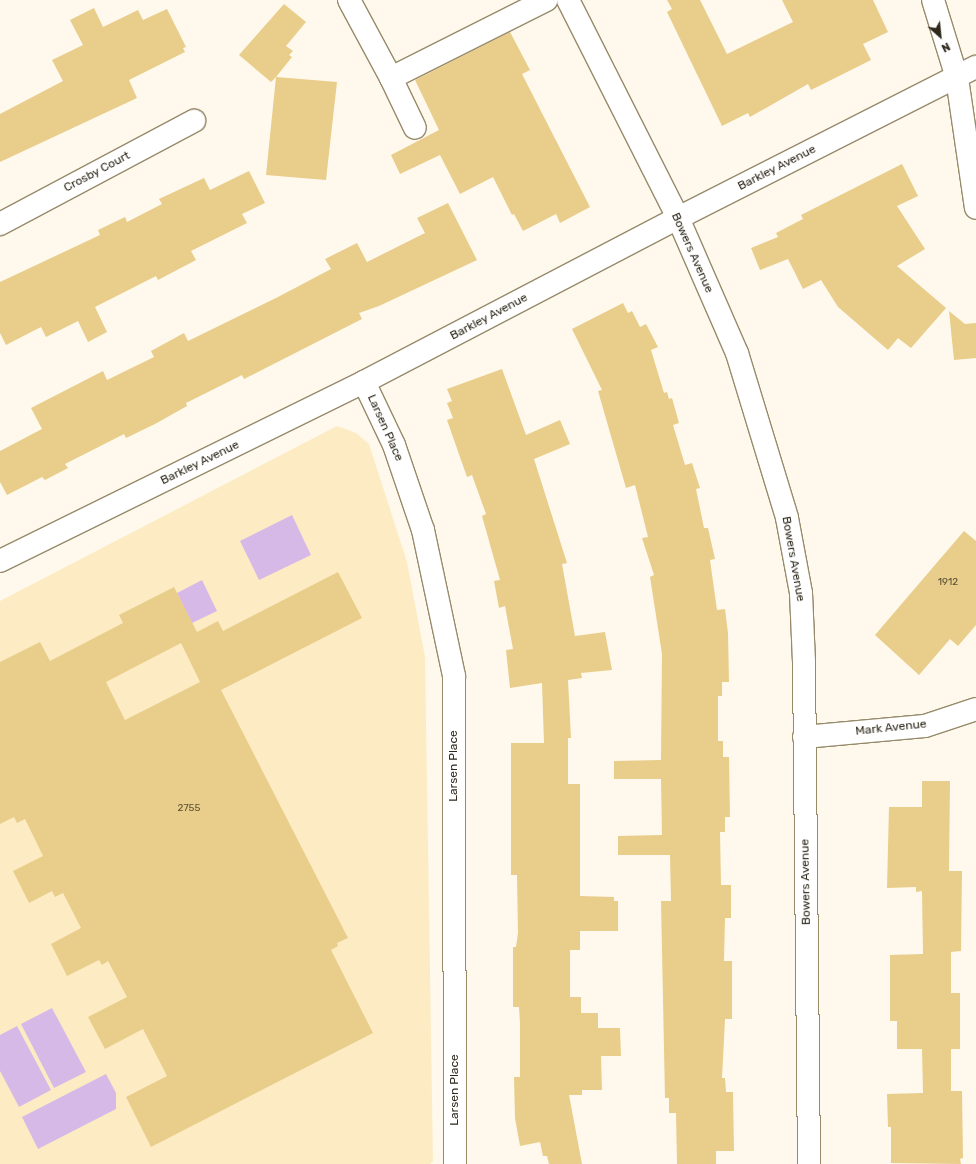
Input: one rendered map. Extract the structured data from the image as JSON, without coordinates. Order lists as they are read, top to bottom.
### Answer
{
  "streets": {
    "street": [
      "Barkley Avenue",
      "Crosby Court",
      "Bowers Avenue",
      "Larsen Place",
      "Mark Avenue"
    ]
  },
  "crossings": [
    ["Barkley Avenue", "Bowers Avenue"],
    ["Barkley Avenue", "Larsen Place"],
    ["Bowers Avenue", "Mark Avenue"]
  ],
  "house_numbers": ["1912", "2755"],
  "north": "bottom right"
}
